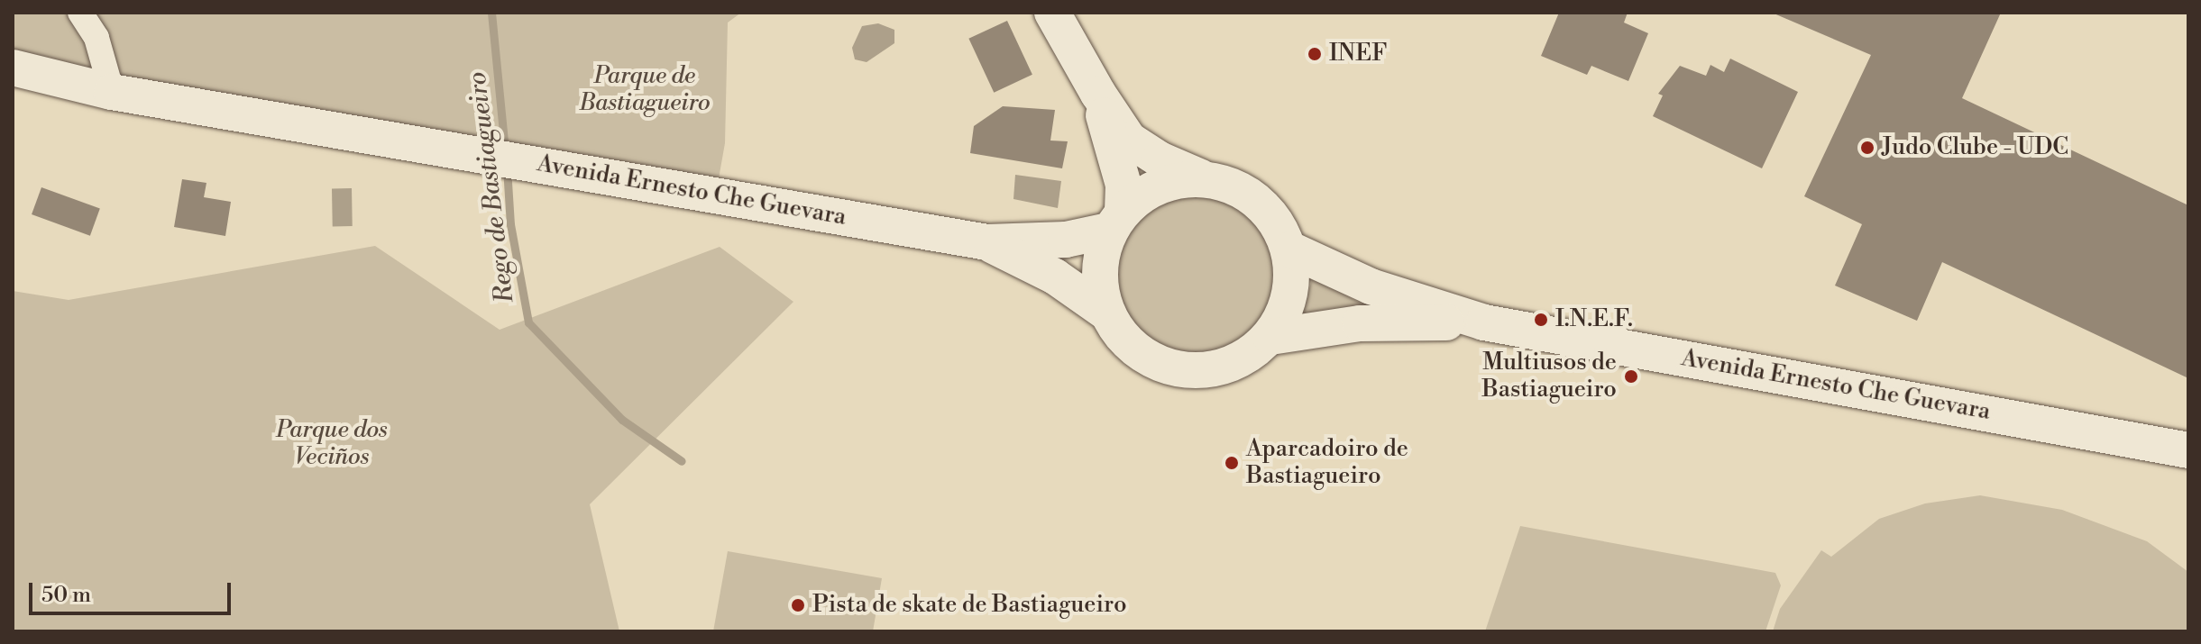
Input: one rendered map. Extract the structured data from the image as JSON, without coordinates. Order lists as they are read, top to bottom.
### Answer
{
  "streets": {
    "main road": ["Avenida Ernesto Che Guevara"]
  },
  "water": ["Rego de Bastiagueiro"],
  "parks": ["Parque de Bastiagueiro", "Parque dos Veciños"],
  "places": [
    "INEF",
    "Judo Clube - UDC",
    "I.N.E.F.",
    "Multiusos de Bastiagueiro",
    "Aparcadoiro de Bastiagueiro",
    "Pista de skate de Bastiagueiro"
  ],
  "scale_bar": "50 m"
}
